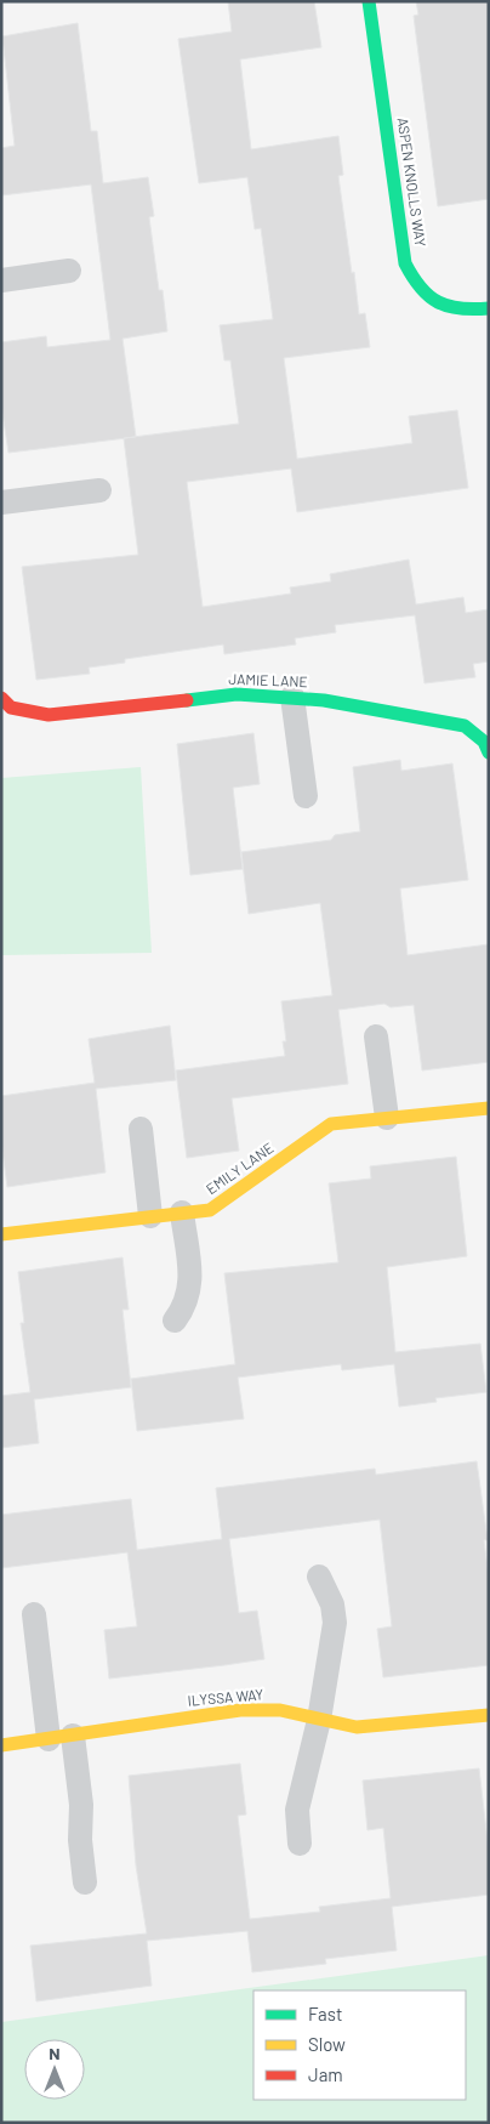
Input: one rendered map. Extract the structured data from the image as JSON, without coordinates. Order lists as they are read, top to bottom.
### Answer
{
  "streets": {
    "street": [
      "ASPEN KNOLLS WAY",
      "JAMIE LANE",
      "EMILY LANE",
      "ILYSSA WAY"
    ]
  },
  "legend": ["Fast", "Slow", "Jam"],
  "north": "top"
}
